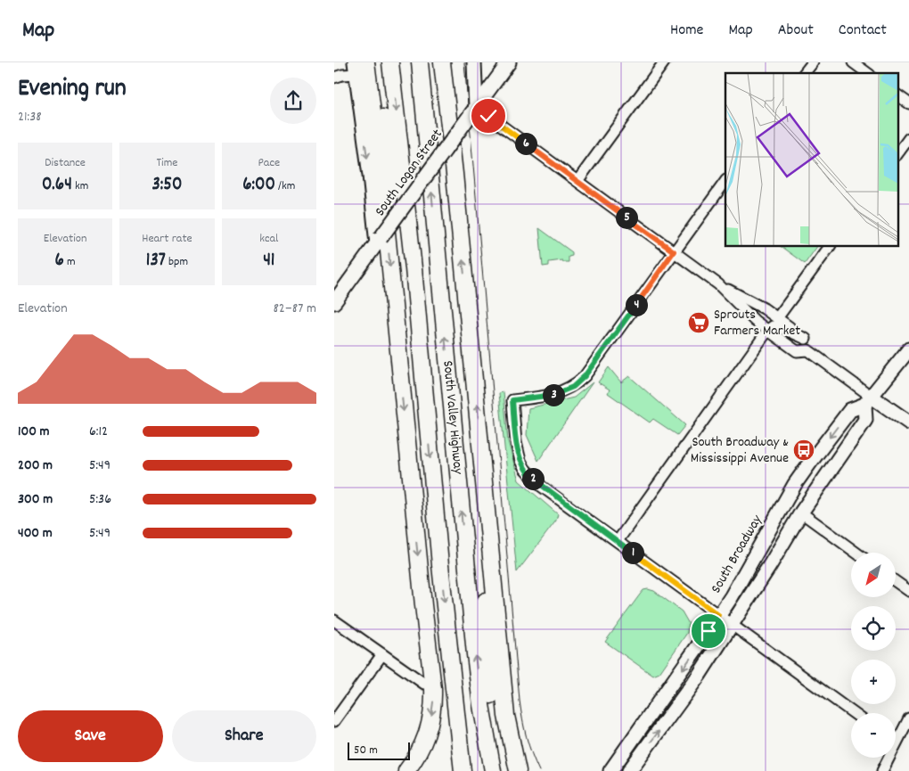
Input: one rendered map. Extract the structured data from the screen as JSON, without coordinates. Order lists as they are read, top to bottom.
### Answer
{
  "streets": {
    "highway": ["South Valley Highway"],
    "main road": ["South Logan Street", "South Broadway"]
  },
  "places": {
    "supermarket": ["Sprouts Farmers Market"],
    "bus stop": ["South Broadway & Mississippi Avenue"]
  },
  "scale_bar": "50 m",
  "north": "bottom left",
  "page": {
    "header": "Map",
    "nav": [
      "Home",
      "Map",
      "About",
      "Contact"
    ],
    "heading": ["Evening run", "21:38"],
    "pins": [
      "6",
      "5",
      "4",
      "3",
      "2",
      "1"
    ],
    "stats": [
      ["Distance", "0.64 km"],
      ["Time", "3:50"],
      ["Pace", "6:00 /km"],
      ["Elevation", "6 m"],
      ["Heart rate", "137 bpm"],
      ["kcal", "41"]
    ],
    "chart": ["Elevation", "82–87 m"],
    "list": [
      {
        "name": "100 m",
        "note": "6:12"
      },
      {
        "name": "200 m",
        "note": "5:49"
      },
      {
        "name": "300 m",
        "note": "5:36"
      },
      {
        "name": "400 m",
        "note": "5:49"
      }
    ],
    "map_buttons": ["+", "−"],
    "buttons": ["Save", "Share"],
    "scale": "50 m"
  }
}
